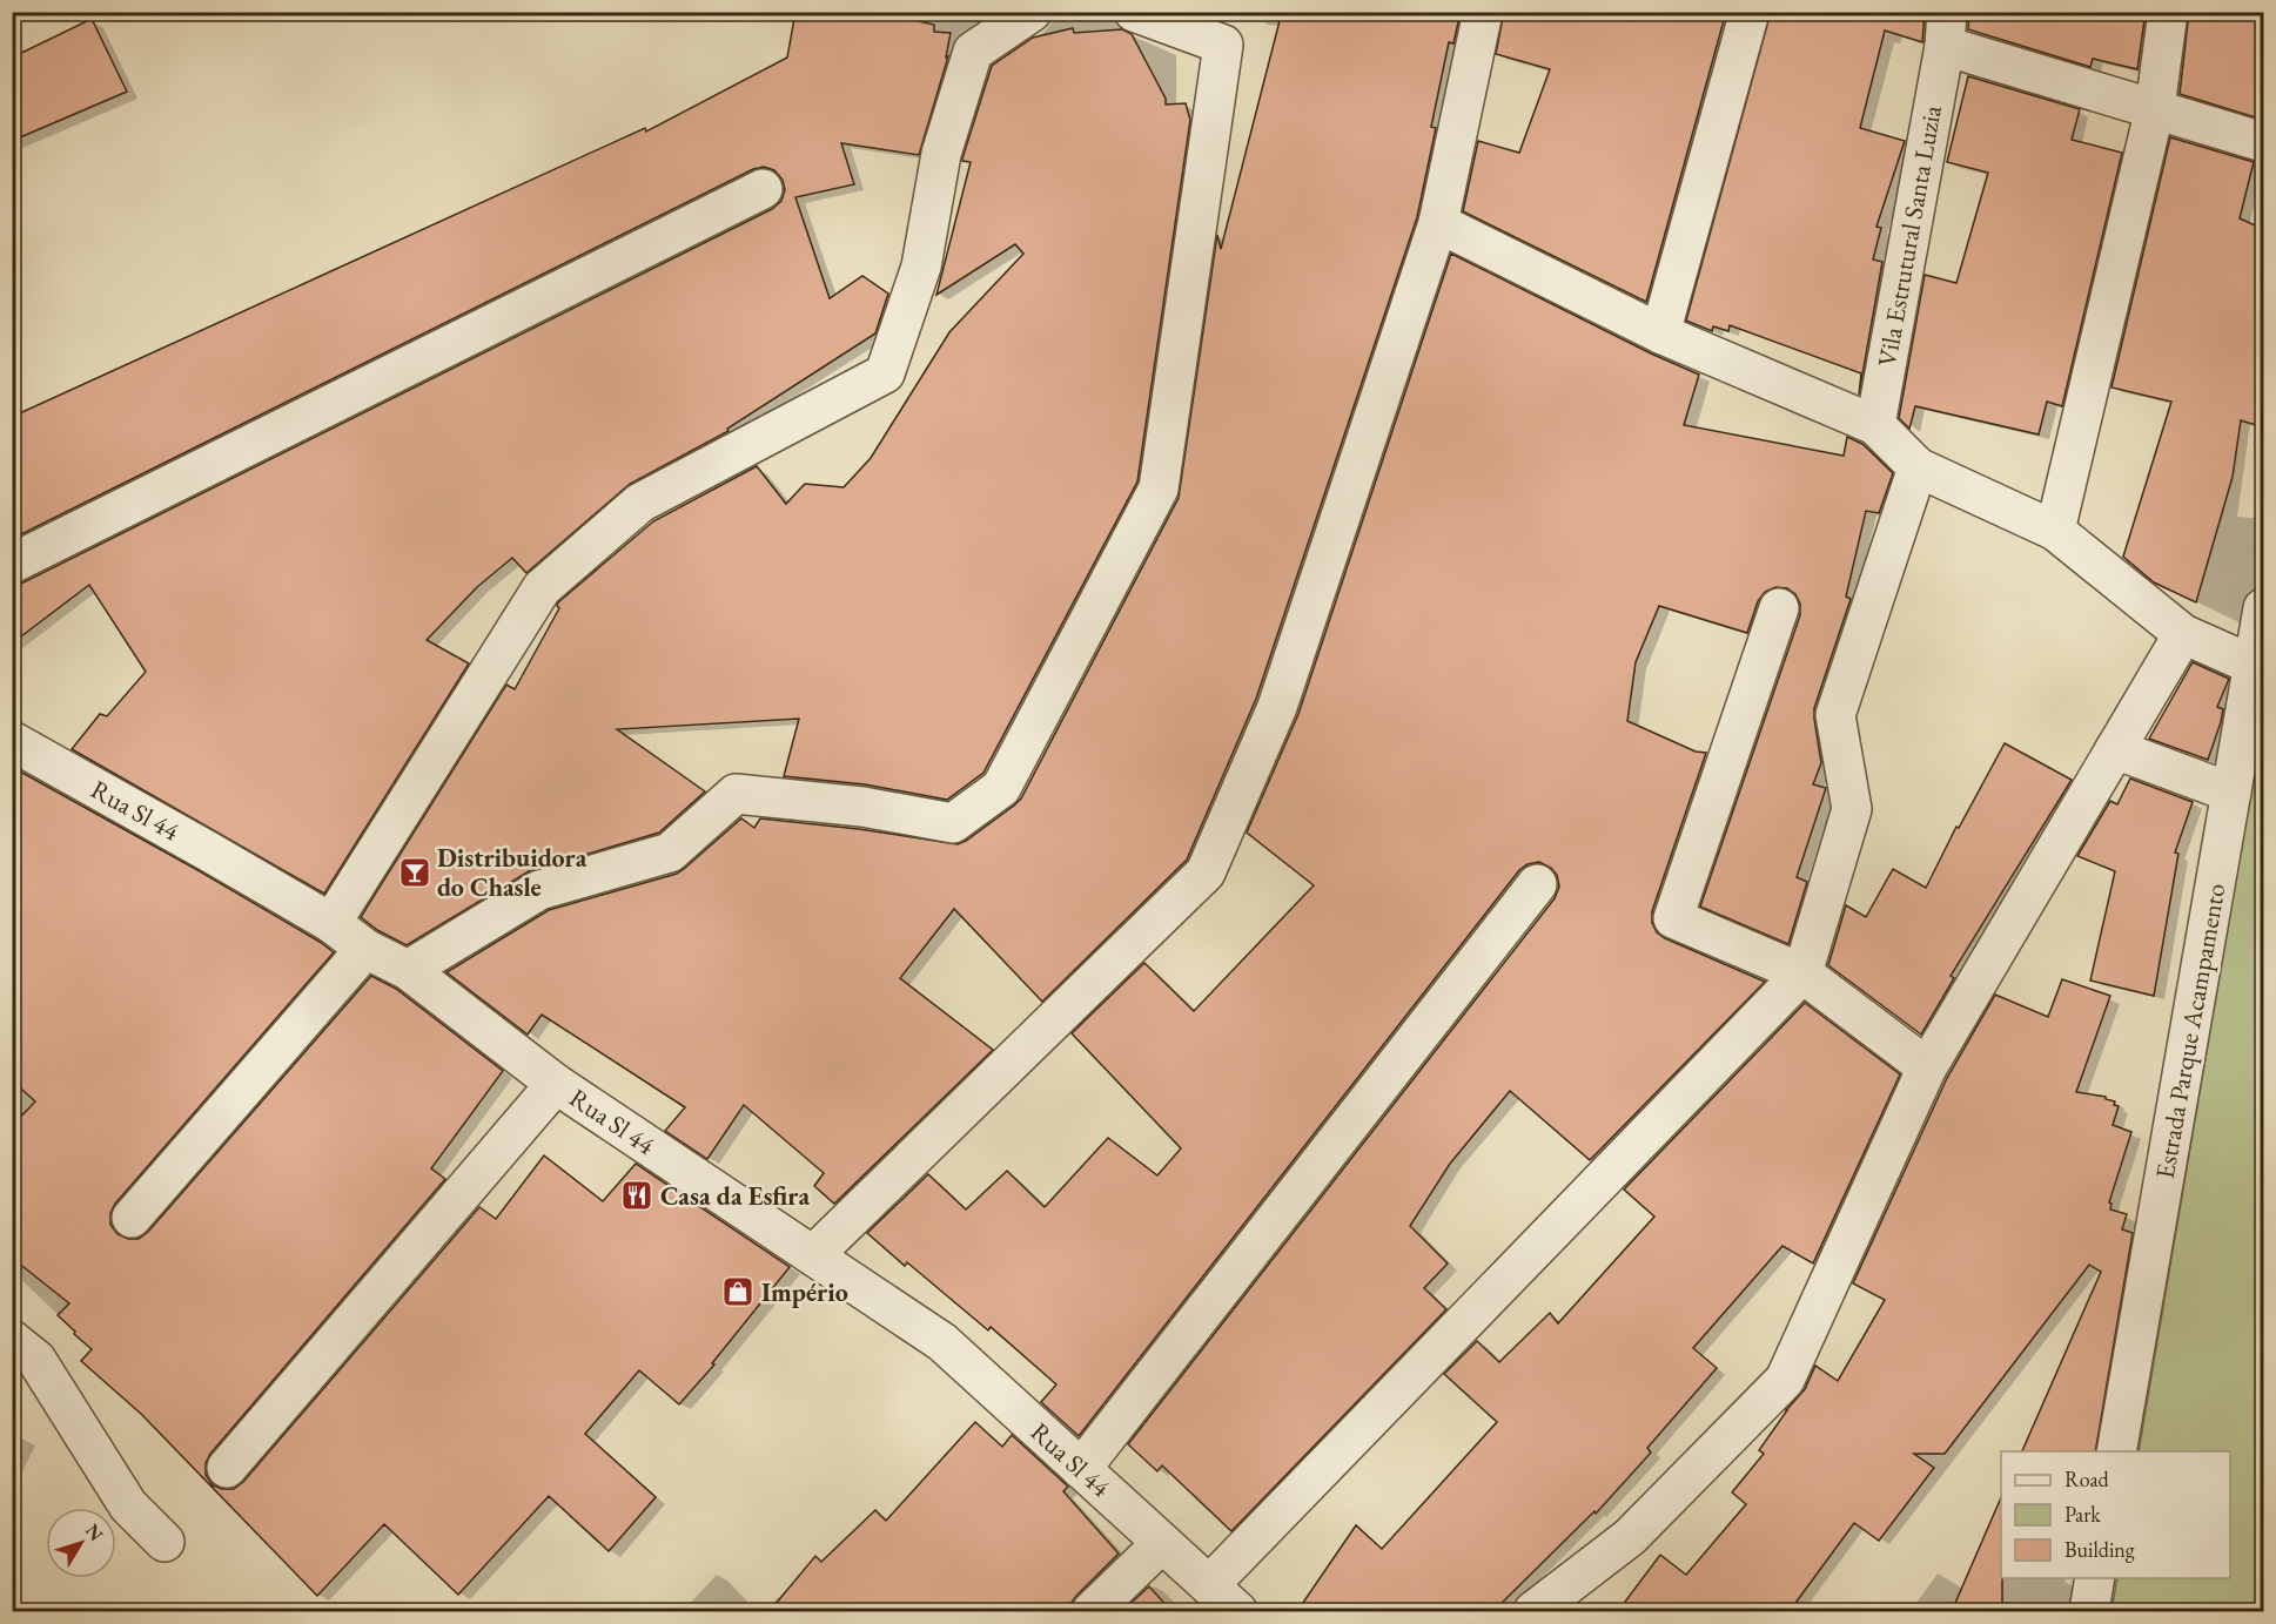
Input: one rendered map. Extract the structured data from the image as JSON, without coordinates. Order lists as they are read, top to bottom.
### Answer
{
  "streets": {
    "street": ["Vila Estrutural Santa Luzia", "Rua Sl 44", "Estrada Parque Acampamento"]
  },
  "places": {
    "bar": ["Distribuidora do Chasle"],
    "restaurant": ["Casa da Esfira"],
    "shop": ["Império"]
  },
  "legend": ["Road", "Park", "Building"],
  "north": "top right"
}
